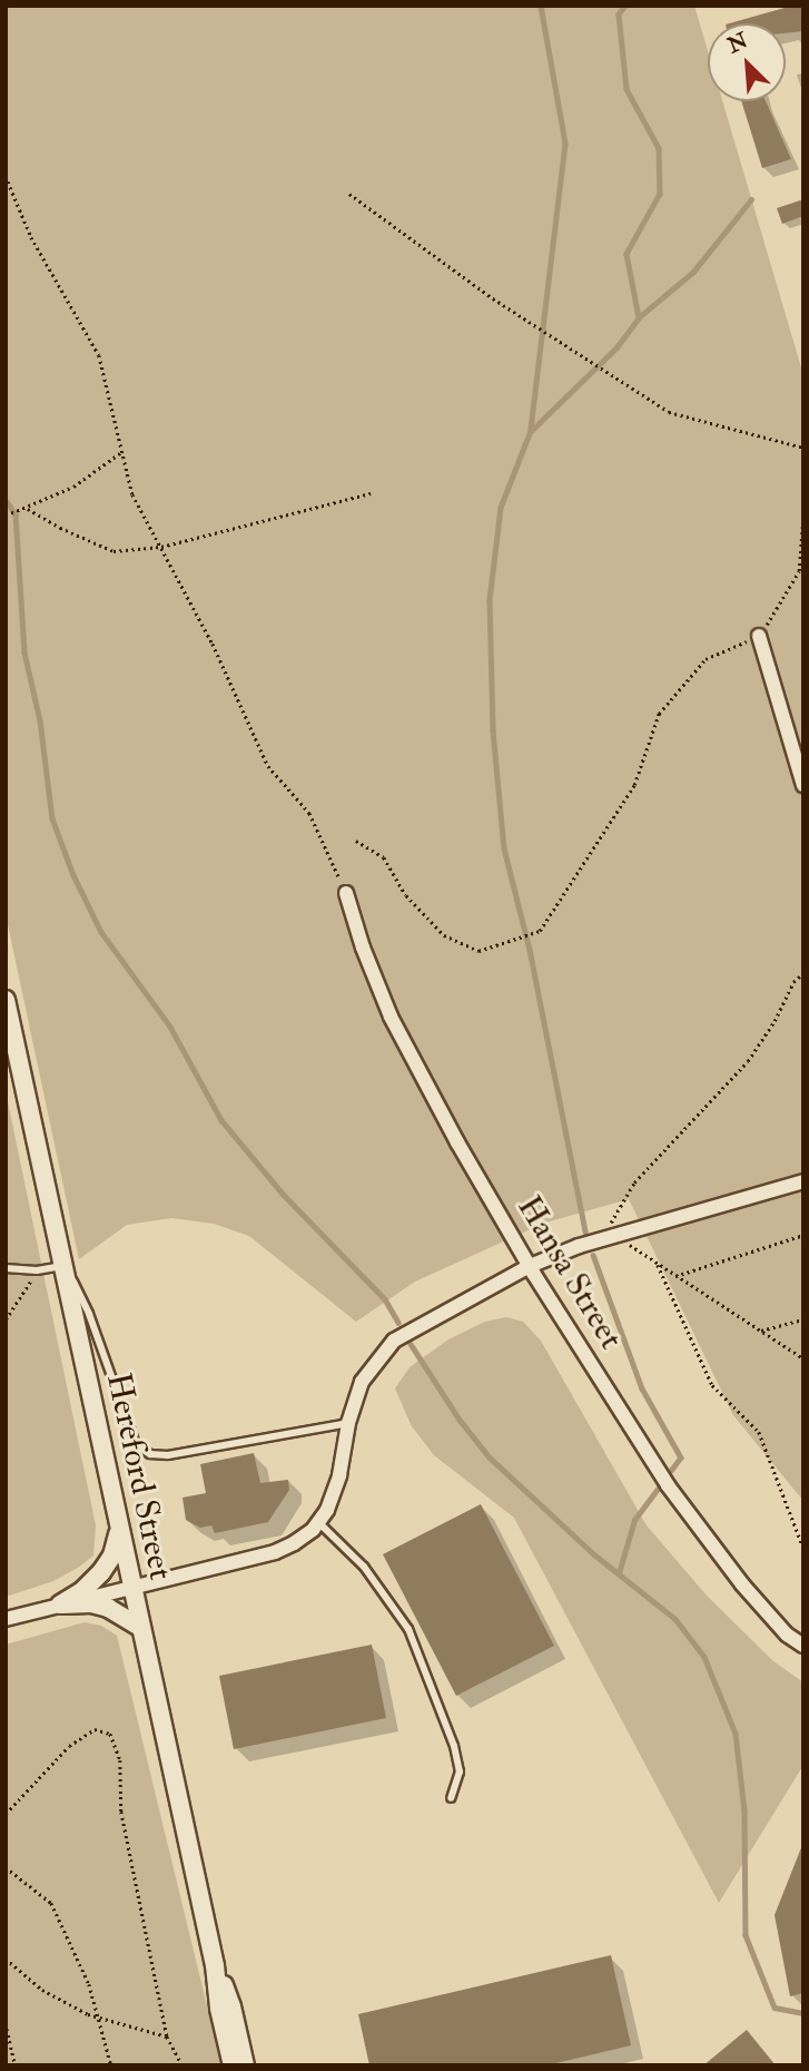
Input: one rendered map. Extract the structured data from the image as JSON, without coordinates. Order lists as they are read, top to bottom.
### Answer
{
  "streets": {
    "main road": ["Hereford Street"],
    "street": ["Hansa Street"]
  },
  "north": "top left"
}
